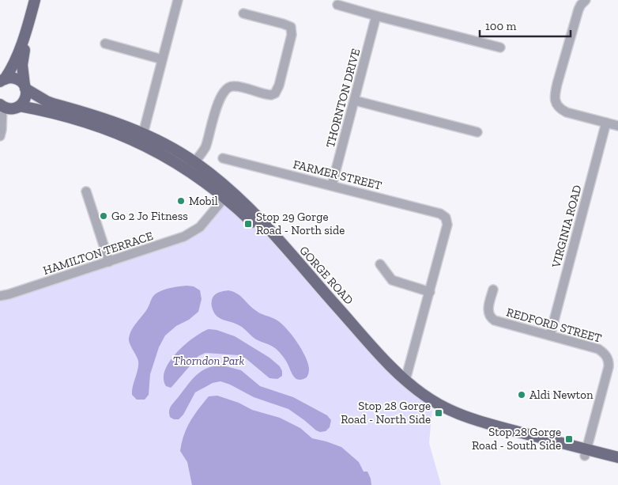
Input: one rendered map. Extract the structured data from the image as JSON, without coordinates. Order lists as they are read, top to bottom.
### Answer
{
  "streets": {
    "main road": ["GORGE ROAD"],
    "street": [
      "THORNTON DRIVE",
      "FARMER STREET",
      "VIRGINIA ROAD",
      "HAMILTON TERRACE",
      "REDFORD STREET"
    ]
  },
  "crossings": [
    ["THORNTON DRIVE", "FARMER STREET"],
    ["VIRGINIA ROAD", "REDFORD STREET"],
    ["HAMILTON TERRACE", "GORGE ROAD"],
    ["GORGE ROAD", "REDFORD STREET"]
  ],
  "parks": ["Thorndon Park"],
  "places": {
    "other": ["Mobil", "Go 2 Jo Fitness", "Aldi Newton"],
    "transit": ["Stop 29 Gorge Road - North side", "Stop 28 Gorge Road - North Side", "Stop 28 Gorge Road - South Side"]
  },
  "scale_bar": "100 m"
}
